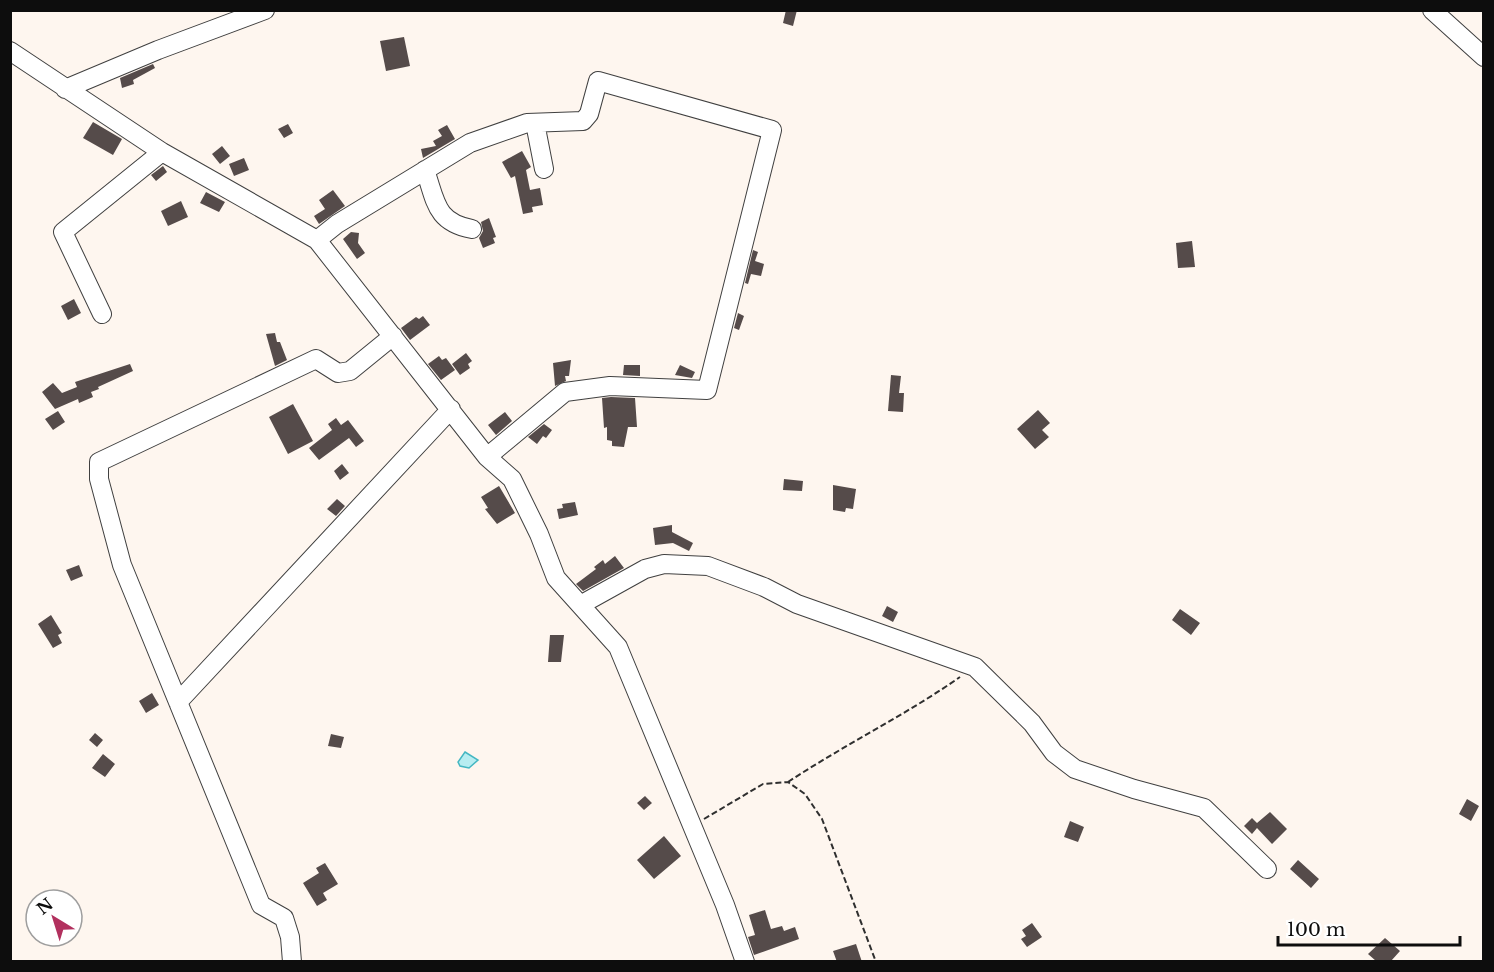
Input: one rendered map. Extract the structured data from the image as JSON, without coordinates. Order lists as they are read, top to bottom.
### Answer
{
  "scale_bar": "100 m",
  "north": "top left"
}
